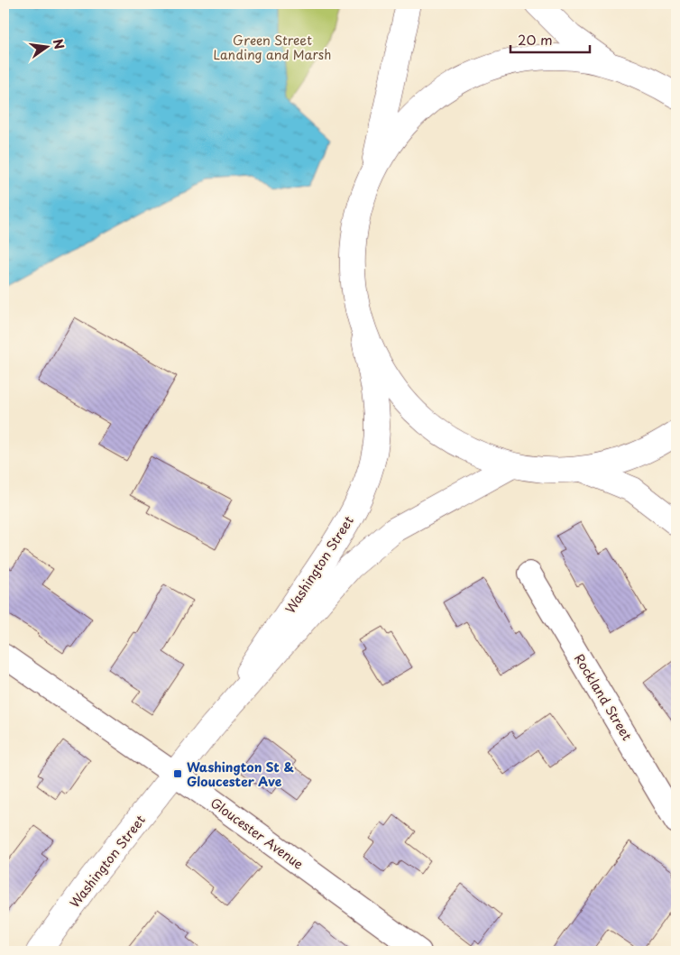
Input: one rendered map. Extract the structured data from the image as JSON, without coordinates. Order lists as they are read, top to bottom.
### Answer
{
  "streets": {
    "main road": ["Washington Street"],
    "street": ["Rockland Street", "Gloucester Avenue"]
  },
  "crossings": [
    ["Washington Street", "Gloucester Avenue"]
  ],
  "parks": ["Green Street Landing and Marsh"],
  "places": {
    "transit": ["Washington St & Gloucester Ave"]
  },
  "scale_bar": "20 m",
  "north": "right"
}
